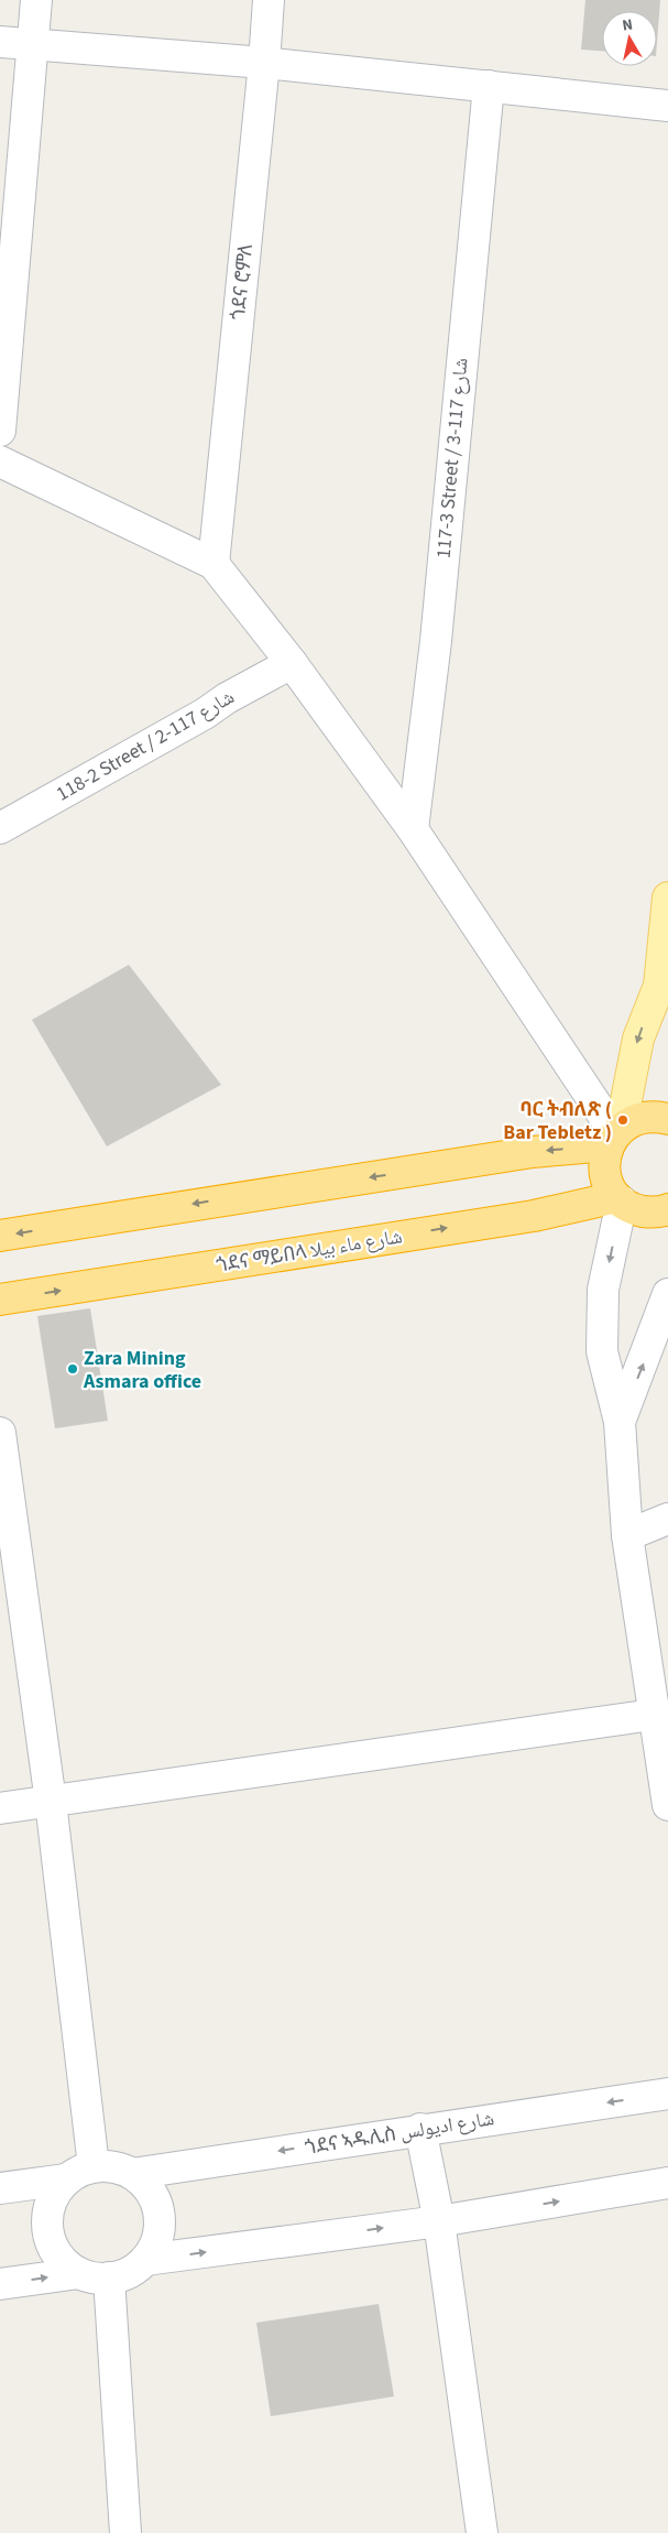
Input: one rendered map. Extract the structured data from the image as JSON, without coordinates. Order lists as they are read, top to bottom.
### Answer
{
  "streets": {
    "highway": ["ጎደና ማይበላ شارع ماء بيلا"],
    "street": [
      "ጎደና ሮምለ",
      "117-3 Street / شارع 117-3",
      "118-2 Street / شارع 117-2",
      "ጎደና ኣዱሊስ شارع اديولس"
    ]
  },
  "places": ["ባር ትብለጽ ( Bar Tebletz )", "Zara Mining Asmara office"],
  "north": "top"
}
